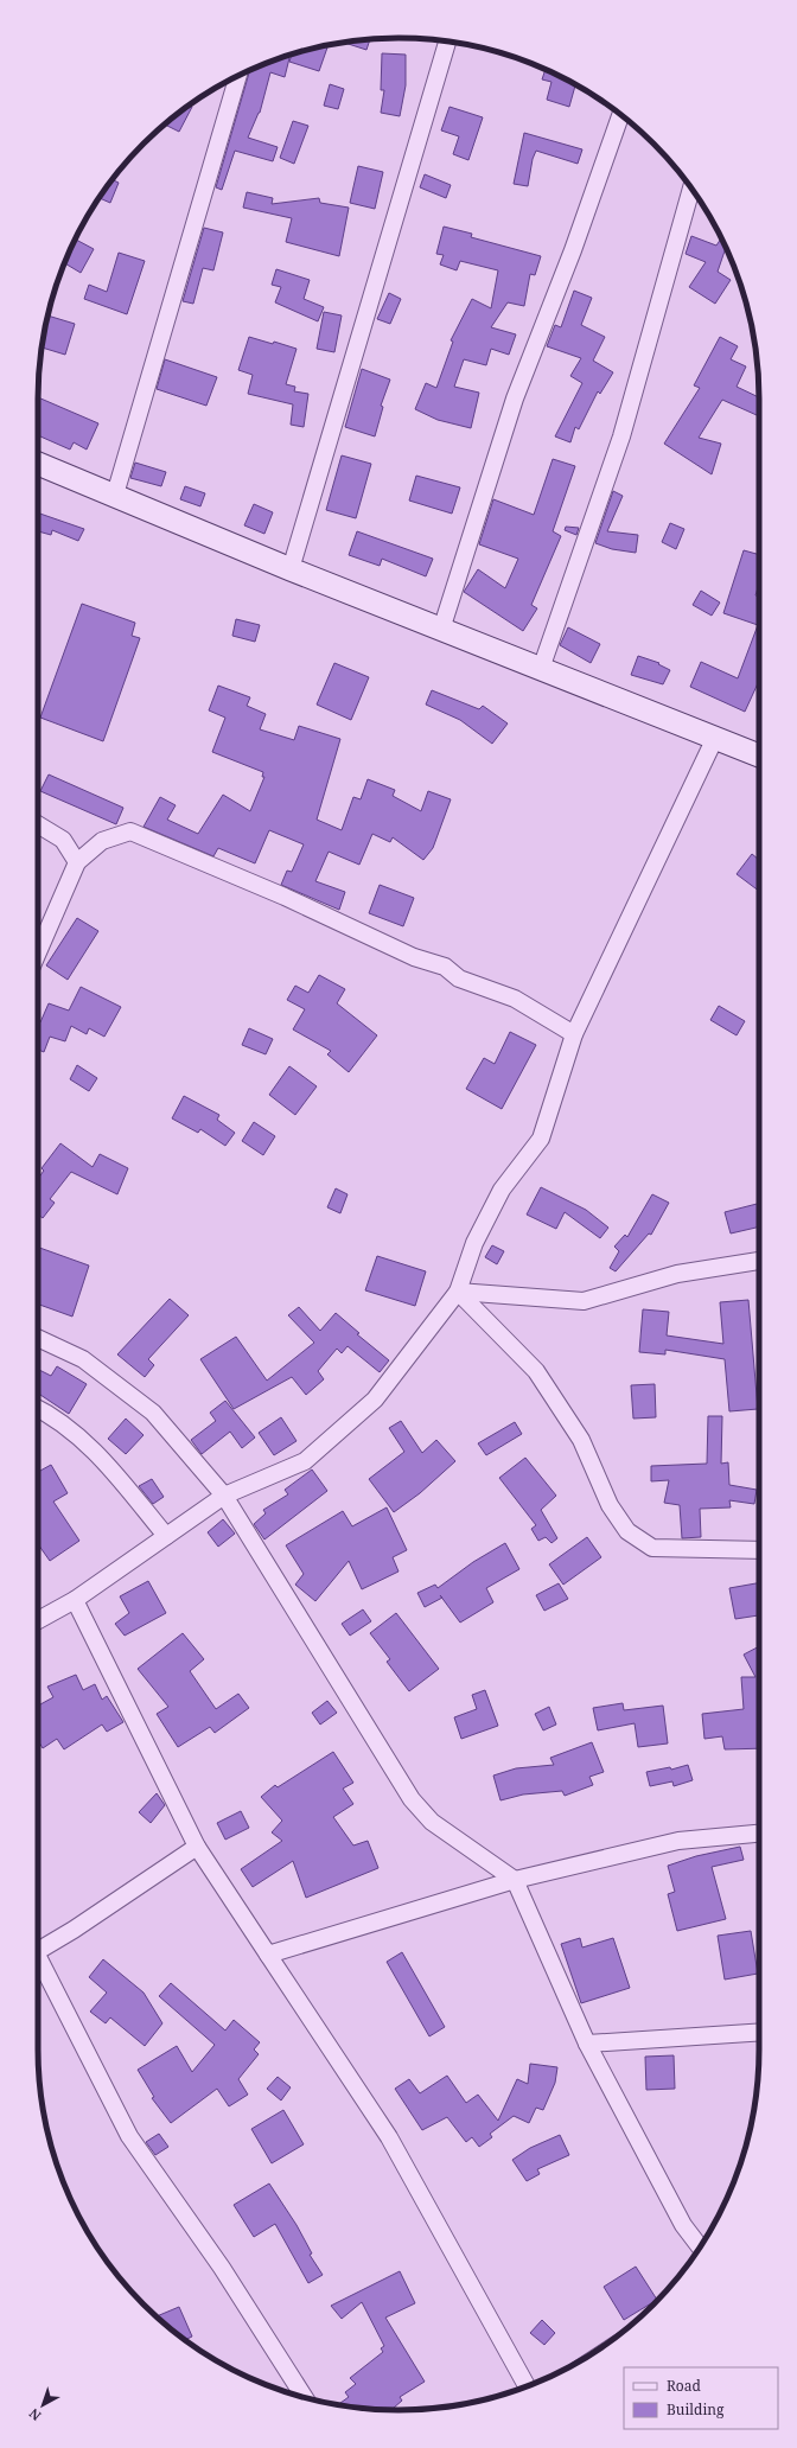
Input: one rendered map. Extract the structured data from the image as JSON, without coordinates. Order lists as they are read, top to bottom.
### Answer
{
  "legend": ["Road", "Building"],
  "north": "bottom left"
}
